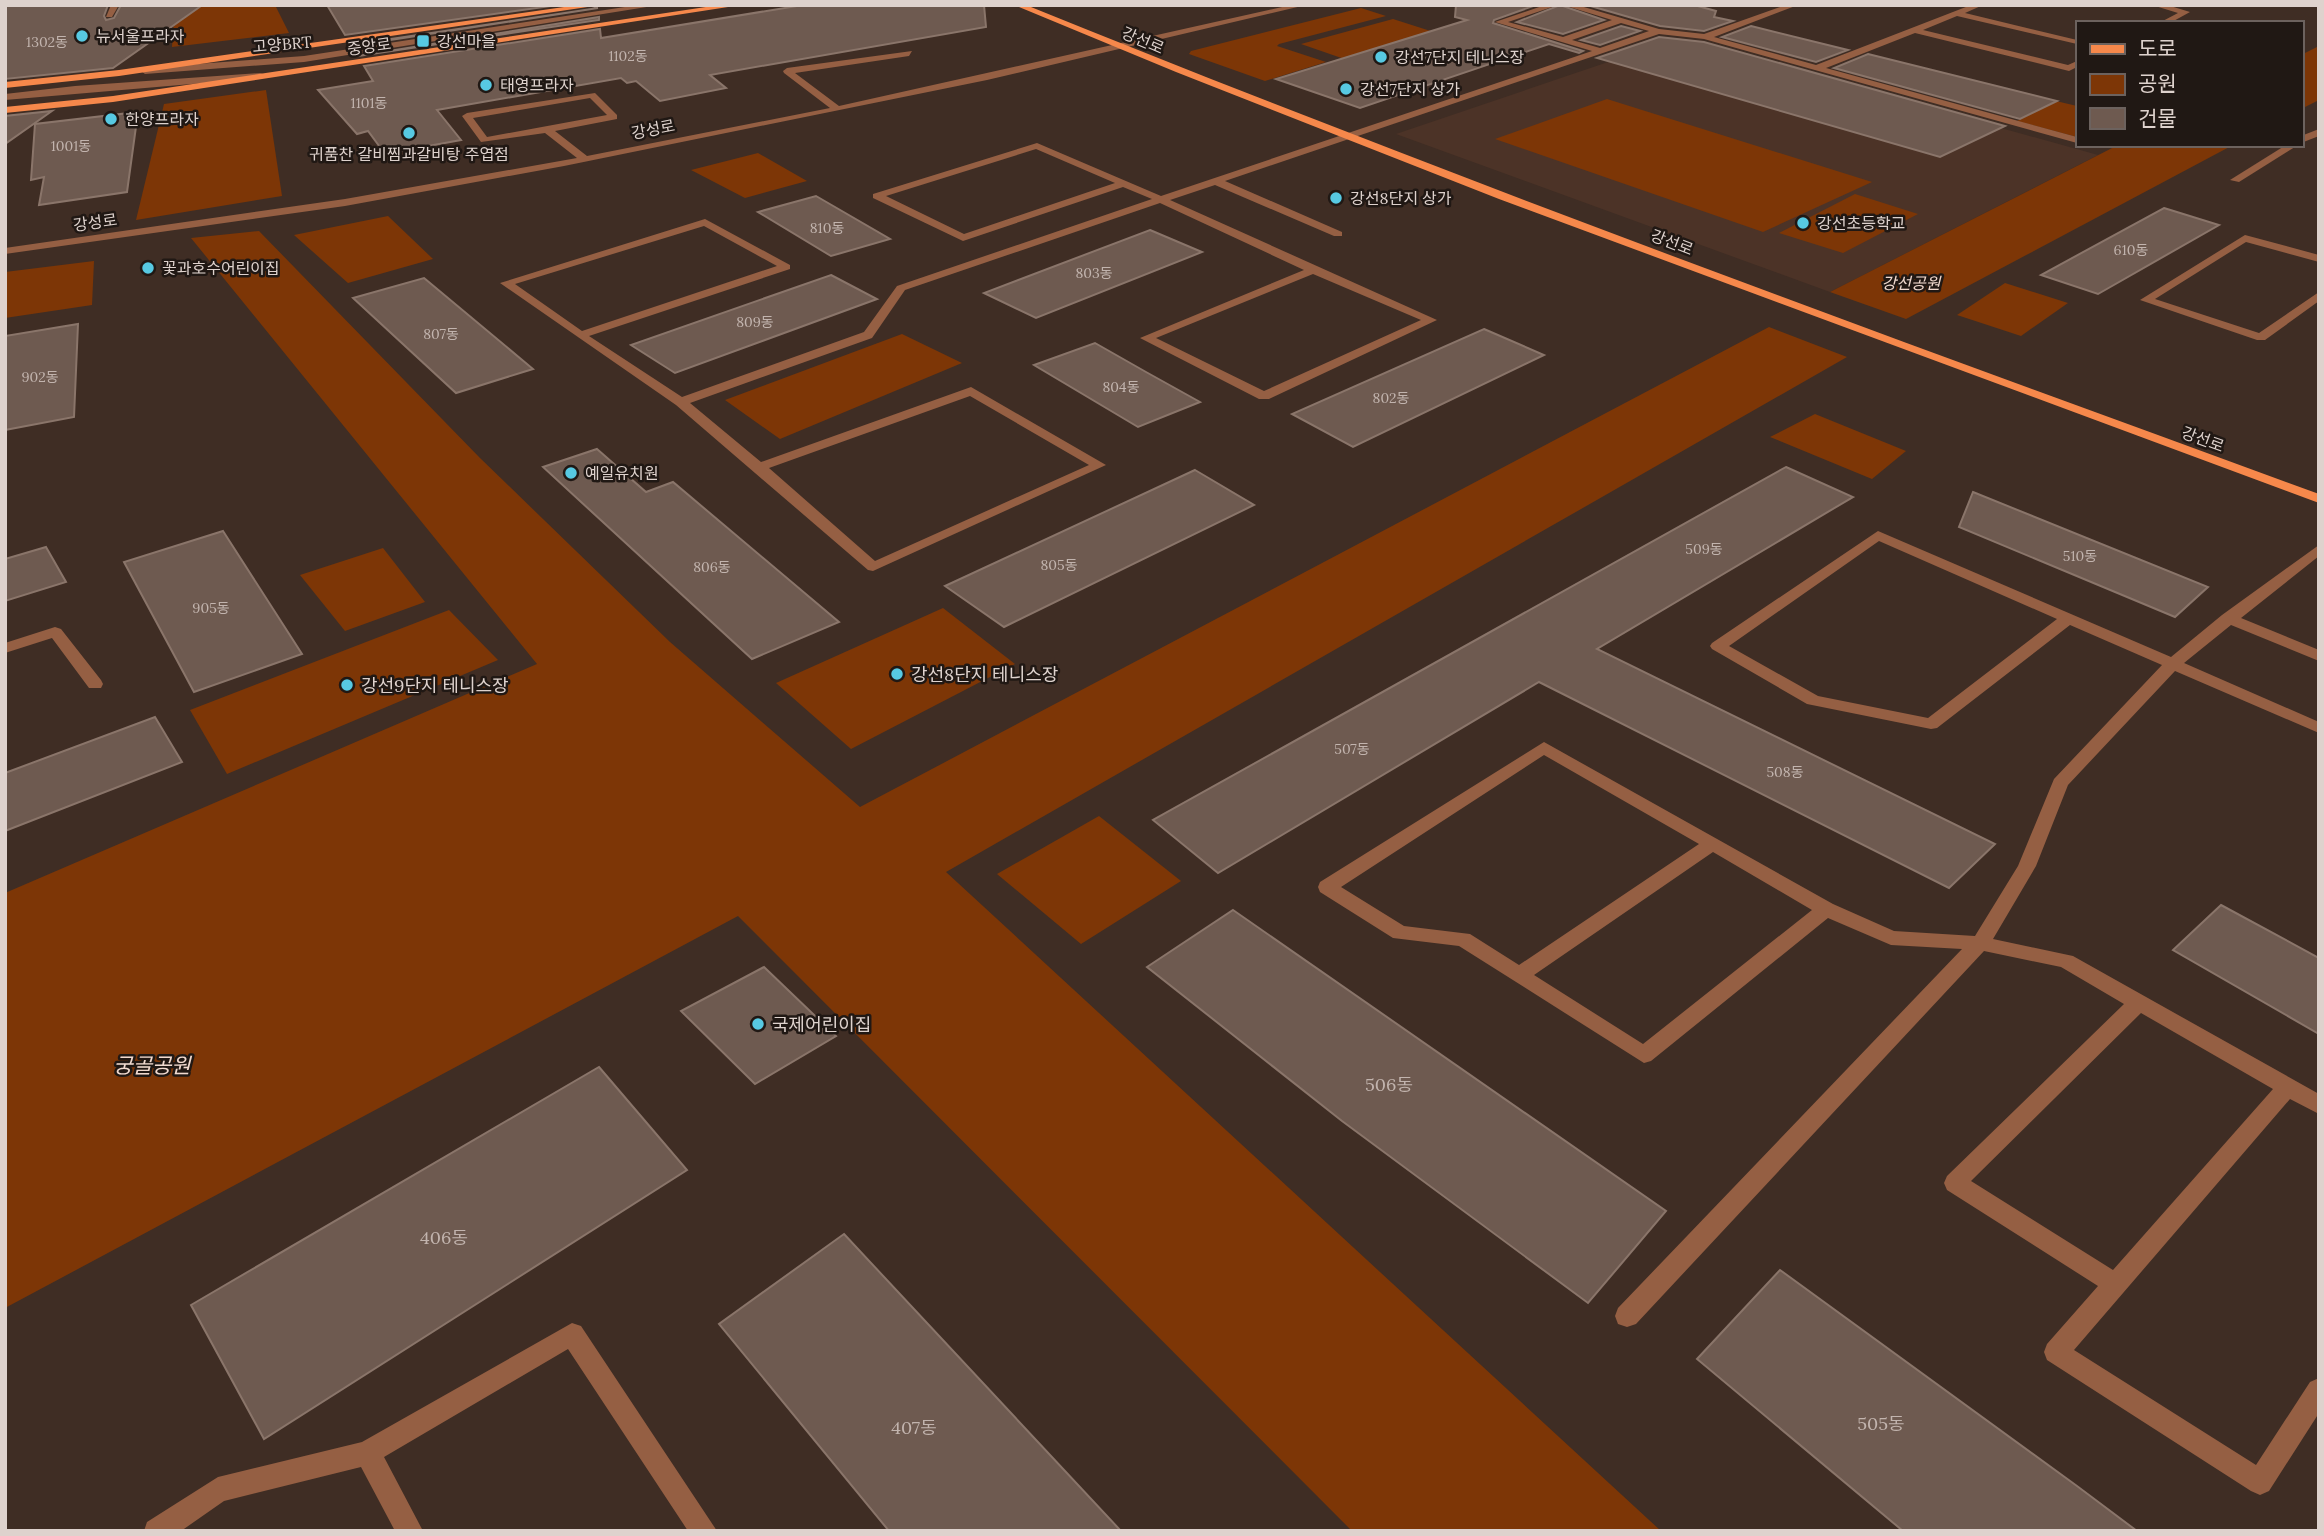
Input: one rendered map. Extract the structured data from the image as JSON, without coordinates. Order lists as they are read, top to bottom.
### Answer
{
  "streets": {
    "main road": ["강선로", "중앙로"],
    "street": ["고양BRT", "강성로"]
  },
  "crossings": [
    ["강선로", "강성로"],
    ["고양BRT", "중앙로"]
  ],
  "parks": ["강선공원", "궁골공원"],
  "places": {
    "other": [
      "뉴서울프라자",
      "강선7단지 테니스장",
      "태영프라자",
      "강선7단지 상가",
      "한양프라자",
      "귀품찬 갈비찜과갈비탕 주엽점",
      "강선8단지 상가",
      "강선초등학교",
      "꽃과호수어린이집",
      "예일유치원",
      "강선8단지 테니스장",
      "강선9단지 테니스장",
      "국제어린이집"
    ],
    "transit": ["강선마을"]
  },
  "house_numbers": [
    "1302동",
    "1102동",
    "1101동",
    "1001동",
    "810동",
    "610동",
    "803동",
    "809동",
    "807동",
    "902동",
    "804동",
    "802동",
    "509동",
    "510동",
    "805동",
    "806동",
    "905동",
    "507동",
    "508동",
    "506동",
    "406동",
    "505동",
    "407동"
  ],
  "legend": ["도로", "공원", "건물"]
}
